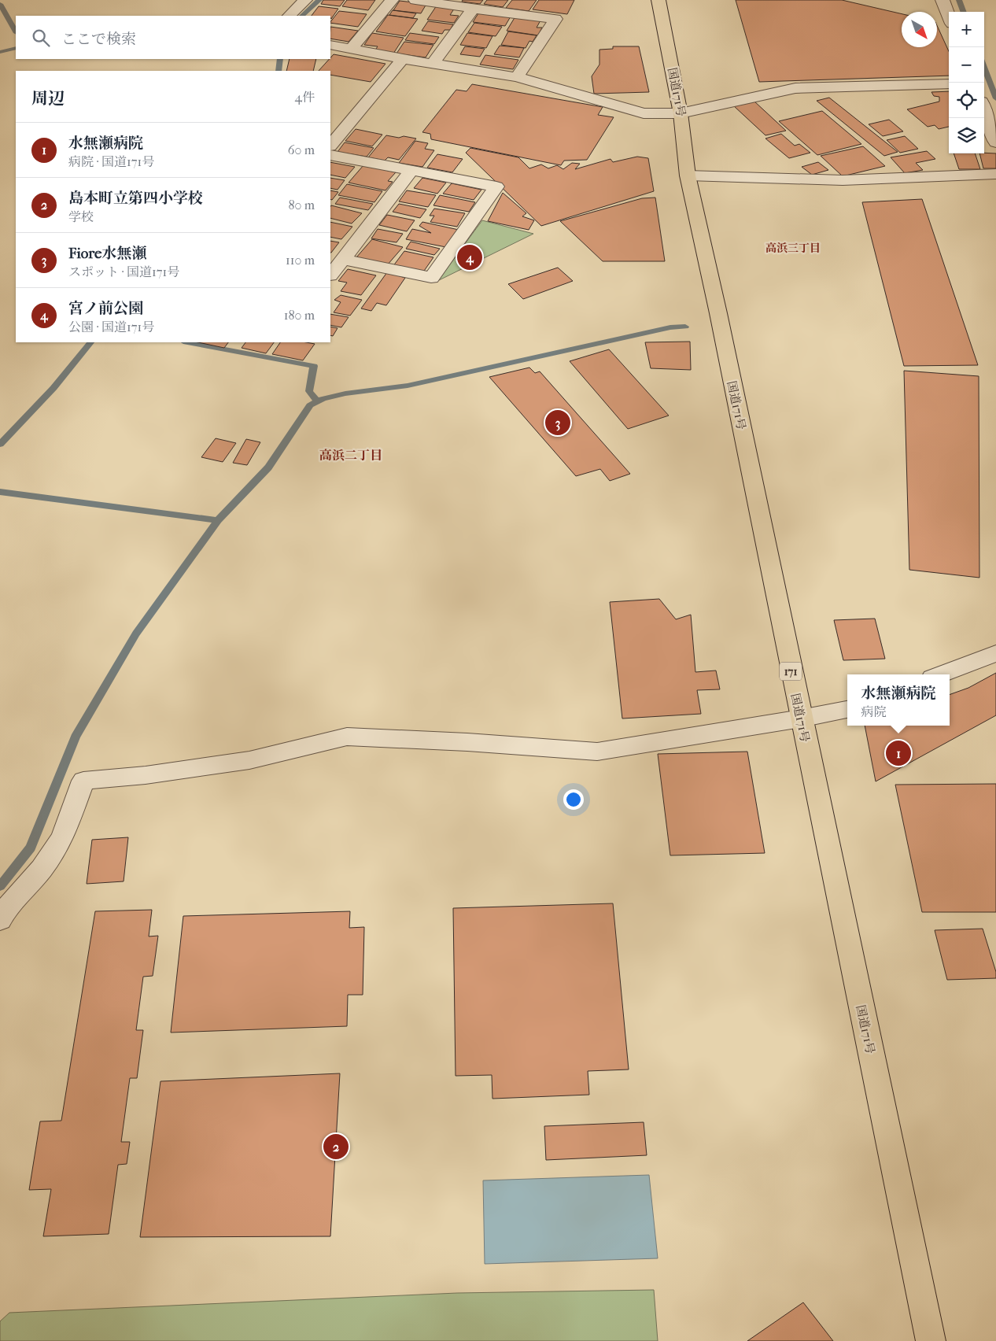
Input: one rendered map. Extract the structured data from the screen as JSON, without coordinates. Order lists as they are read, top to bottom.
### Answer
{
  "streets": {
    "highway": ["国道171号", "171"]
  },
  "districts": ["高浜三丁目", "高浜二丁目"],
  "north": "bottom right",
  "page": {
    "map_buttons": ["+", "−"],
    "search": "ここで検索",
    "heading": ["周辺", "4件"],
    "list": [
      {
        "mark": "1",
        "name": "水無瀬病院",
        "note": "病院 · 国道171号",
        "value": "60 m"
      },
      {
        "mark": "2",
        "name": "島本町立第四小学校",
        "note": "学校",
        "value": "80 m"
      },
      {
        "mark": "3",
        "name": "Fiore水無瀬",
        "note": "スポット · 国道171号",
        "value": "110 m"
      },
      {
        "mark": "4",
        "name": "宮ノ前公園",
        "note": "公園 · 国道171号",
        "value": "180 m"
      }
    ],
    "pins": [
      "4",
      "3",
      "1",
      "2"
    ],
    "popup": ["水無瀬病院", "病院"]
  }
}
